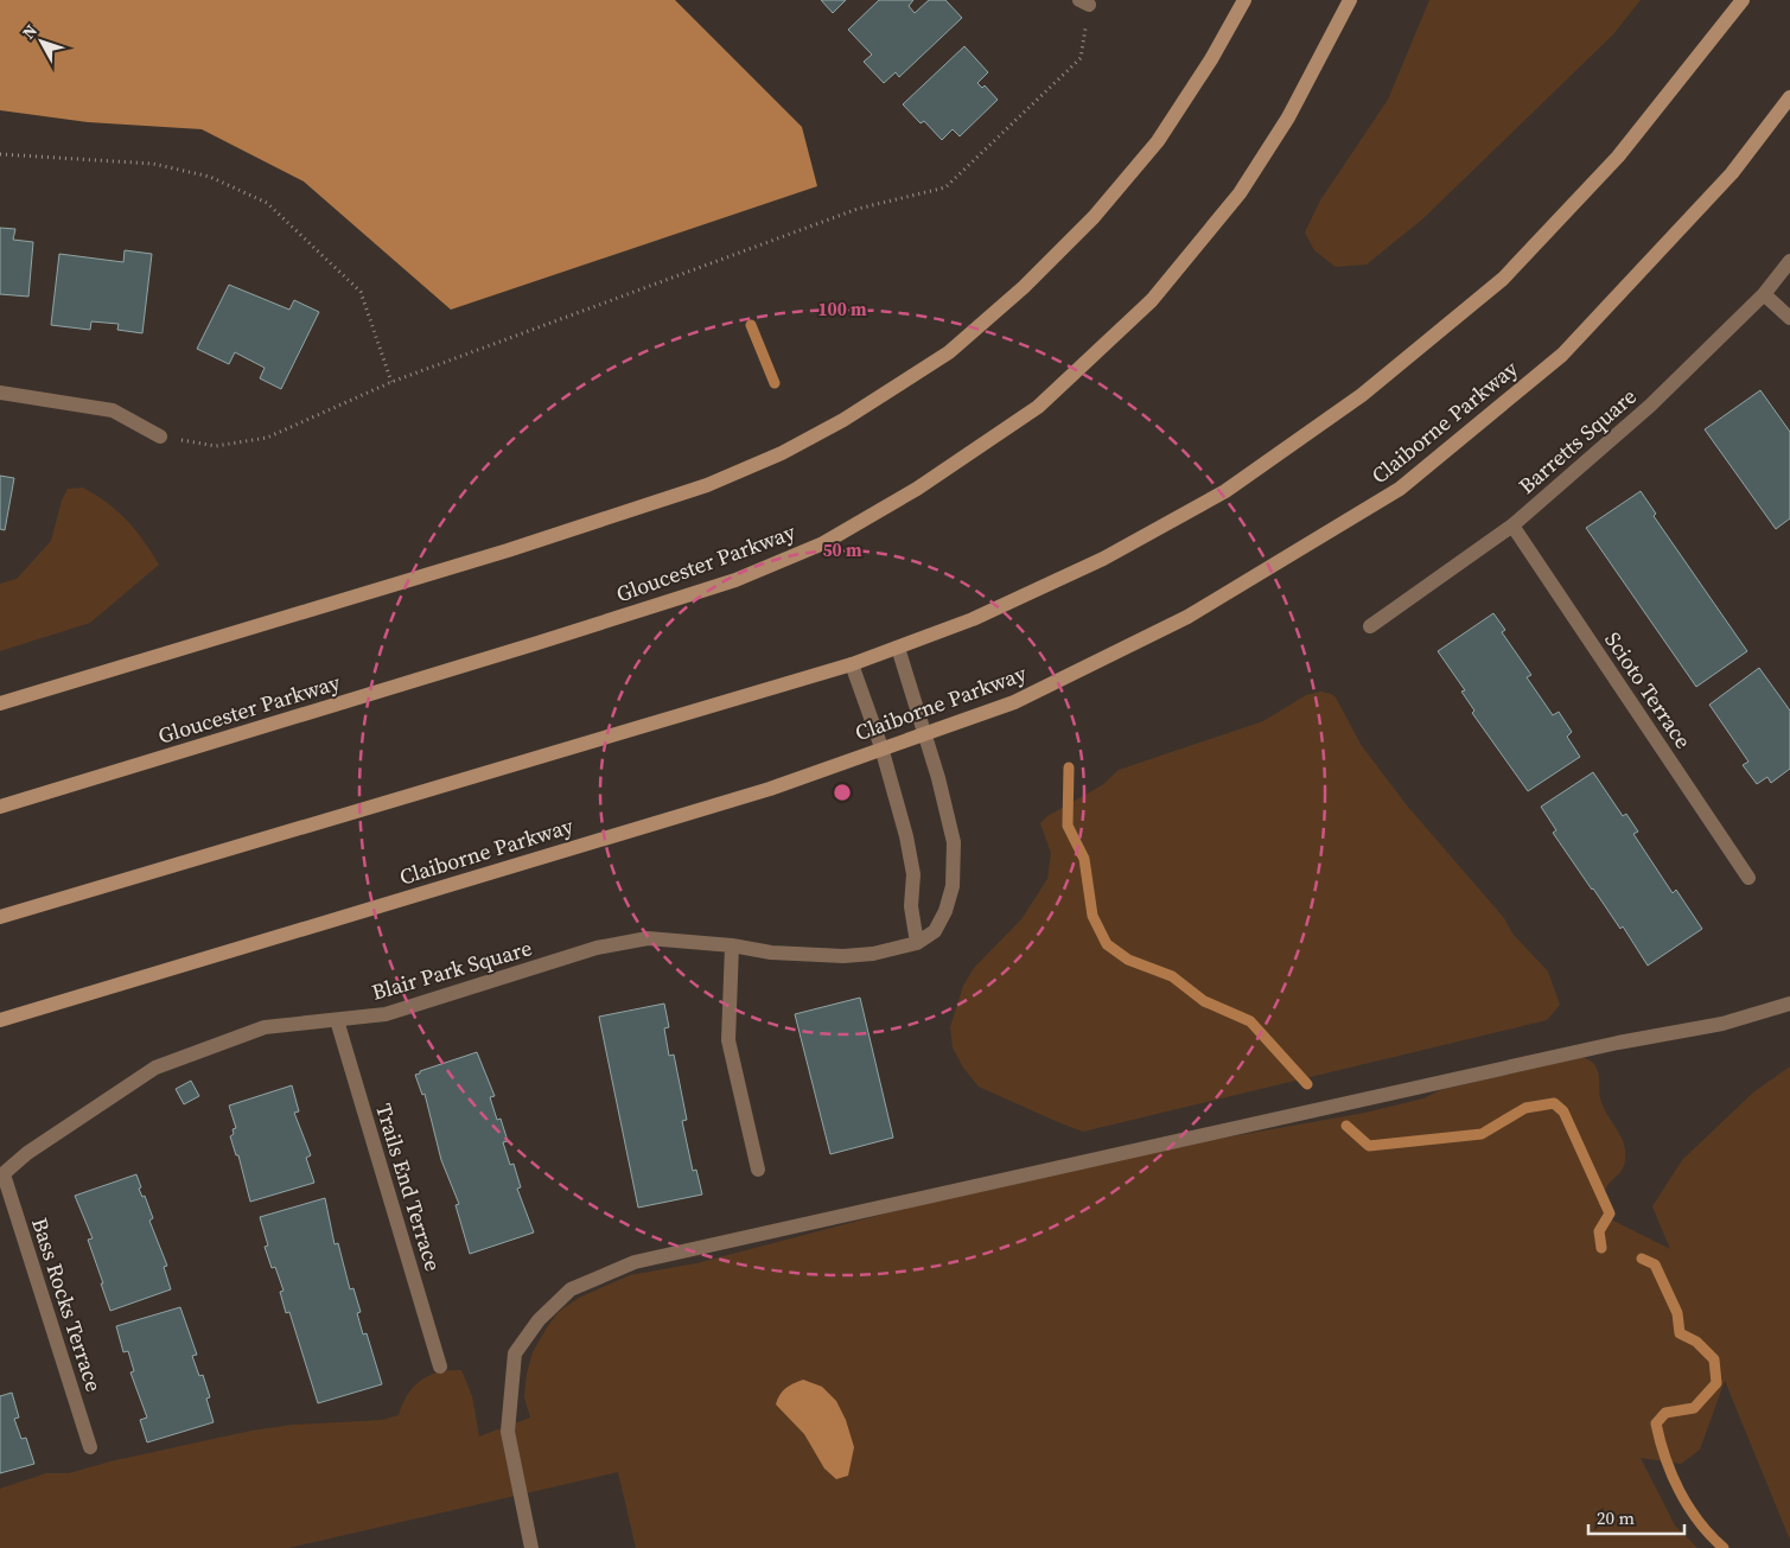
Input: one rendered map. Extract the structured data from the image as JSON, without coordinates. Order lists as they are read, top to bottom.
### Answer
{
  "streets": {
    "main road": ["Claiborne Parkway", "Gloucester Parkway"],
    "street": [
      "Barretts Square",
      "Scioto Terrace",
      "Blair Park Square",
      "Trails End Terrace",
      "Bass Rocks Terrace"
    ]
  },
  "crossings": [
    ["Claiborne Parkway", "Blair Park Square"],
    ["Barretts Square", "Scioto Terrace"],
    ["Blair Park Square", "Trails End Terrace"],
    ["Blair Park Square", "Bass Rocks Terrace"]
  ],
  "scale_bar": "20 m",
  "north": "top left",
  "rings": ["100 m", "50 m"]
}
